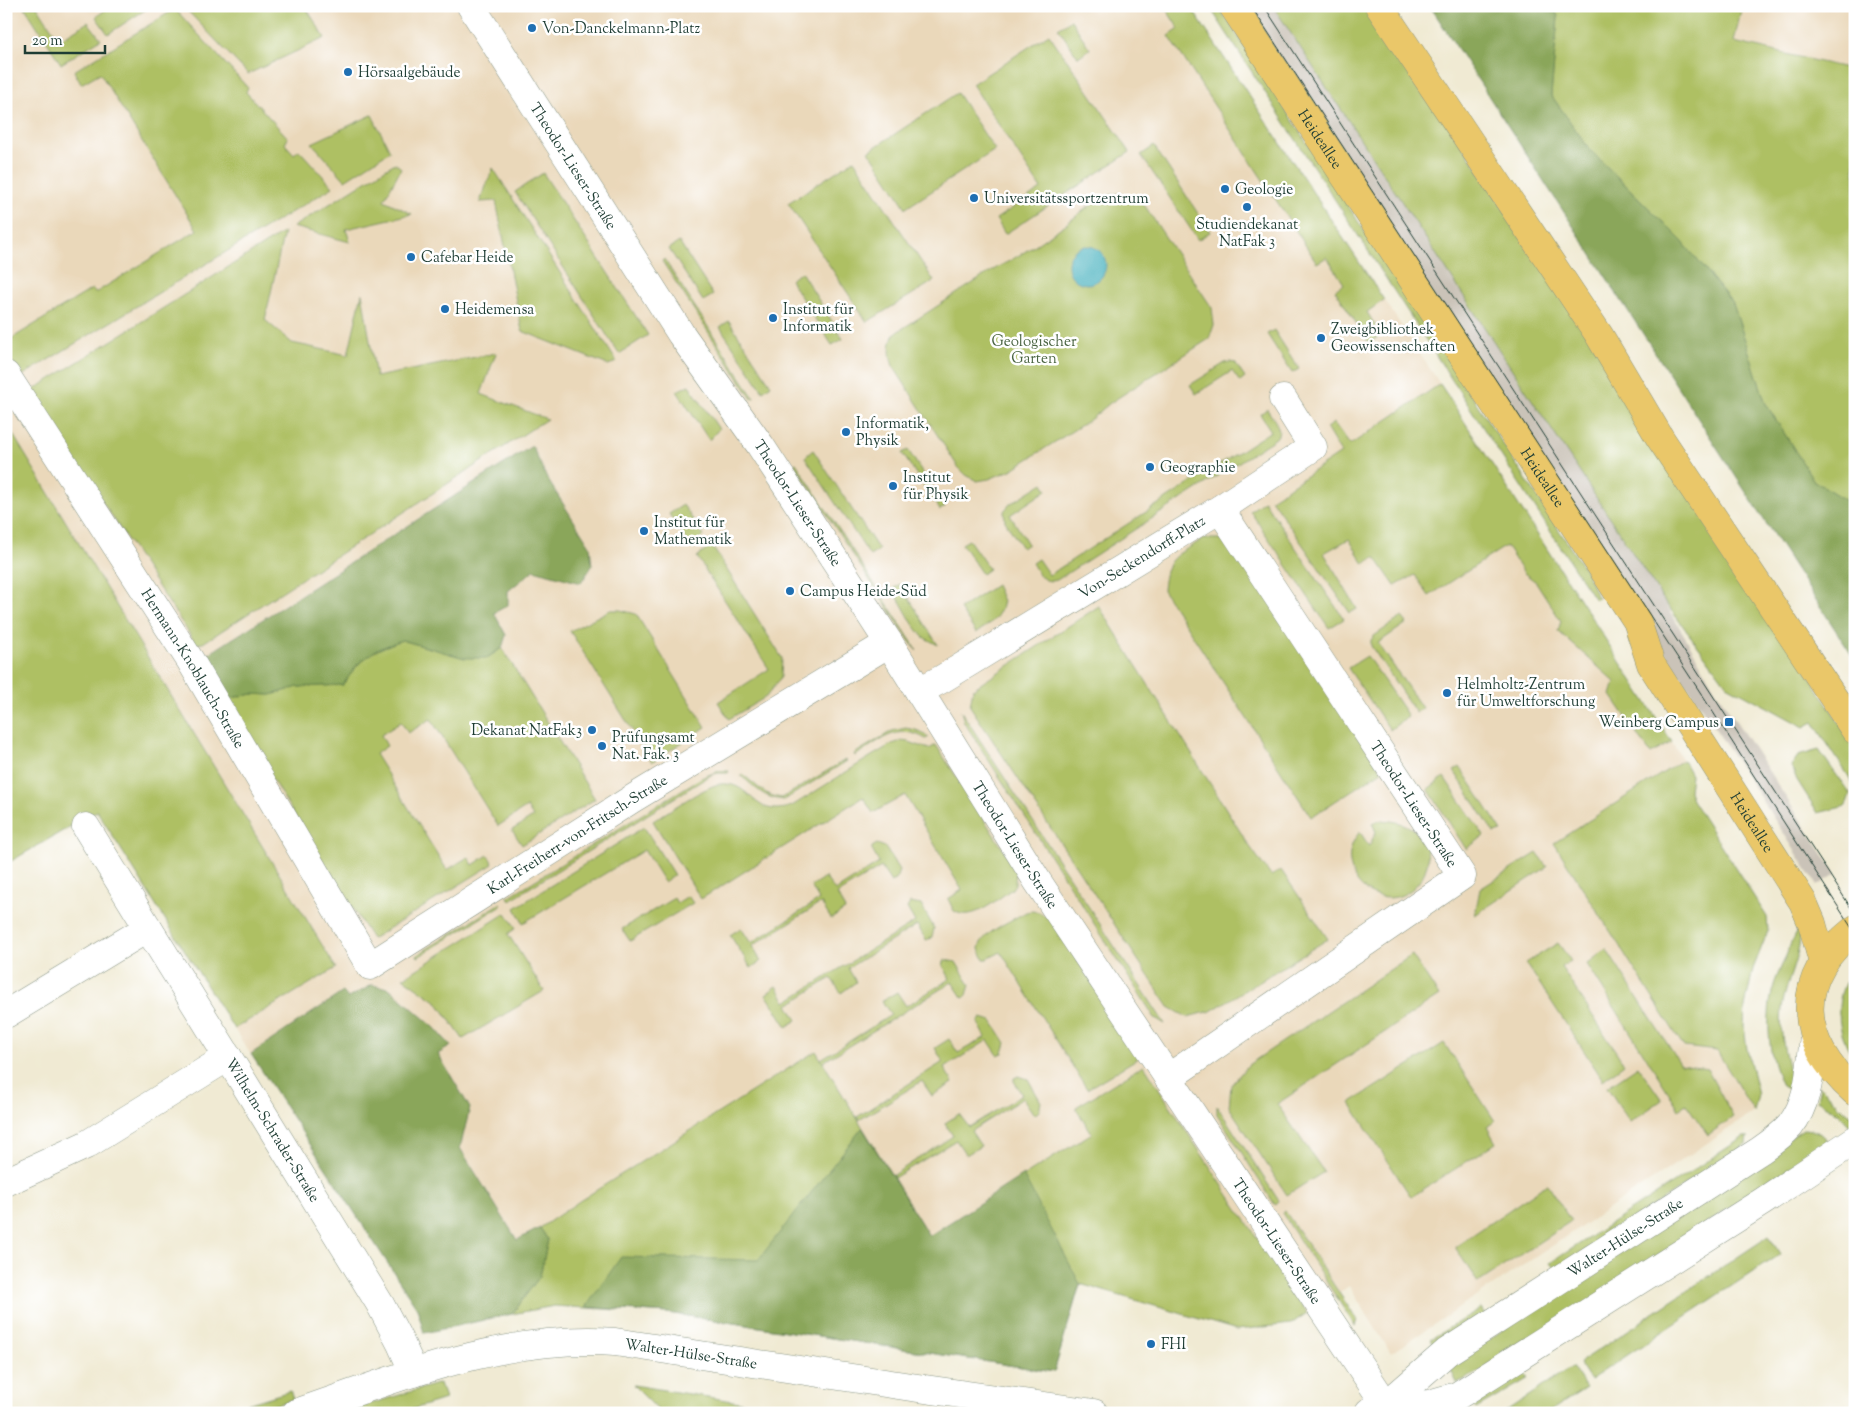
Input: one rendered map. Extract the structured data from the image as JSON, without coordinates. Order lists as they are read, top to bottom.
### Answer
{
  "streets": {
    "main road": ["Heideallee"],
    "street": [
      "Theodor-Lieser-Straße",
      "Von-Seckendorff-Platz",
      "Hermann-Knoblauch-Straße",
      "Karl-Freiherr-von-Fritsch-Straße",
      "Wilhelm-Schrader-Straße",
      "Walter-Hülse-Straße"
    ]
  },
  "crossings": [
    ["Theodor-Lieser-Straße", "Von-Seckendorff-Platz"],
    ["Theodor-Lieser-Straße", "Karl-Freiherr-von-Fritsch-Straße"],
    ["Theodor-Lieser-Straße", "Walter-Hülse-Straße"],
    ["Hermann-Knoblauch-Straße", "Karl-Freiherr-von-Fritsch-Straße"],
    ["Wilhelm-Schrader-Straße", "Walter-Hülse-Straße"]
  ],
  "parks": ["Geologischer Garten"],
  "places": {
    "other": [
      "Von-Danckelmann-Platz",
      "Hörsaalgebäude",
      "Geologie",
      "Universitätssportzentrum",
      "Studiendekanat NatFak 3",
      "Cafebar Heide",
      "Heidemensa",
      "Institut für Informatik",
      "Zweigbibliothek Geowissenschaften",
      "Informatik, Physik",
      "Geographie",
      "Institut für Physik",
      "Institut für Mathematik",
      "Campus Heide-Süd",
      "Helmholtz-Zentrum für Umweltforschung",
      "Dekanat NatFak3",
      "Prüfungsamt Nat. Fak. 3",
      "FHI"
    ],
    "transit": ["Weinberg Campus"]
  },
  "scale_bar": "20 m"
}
